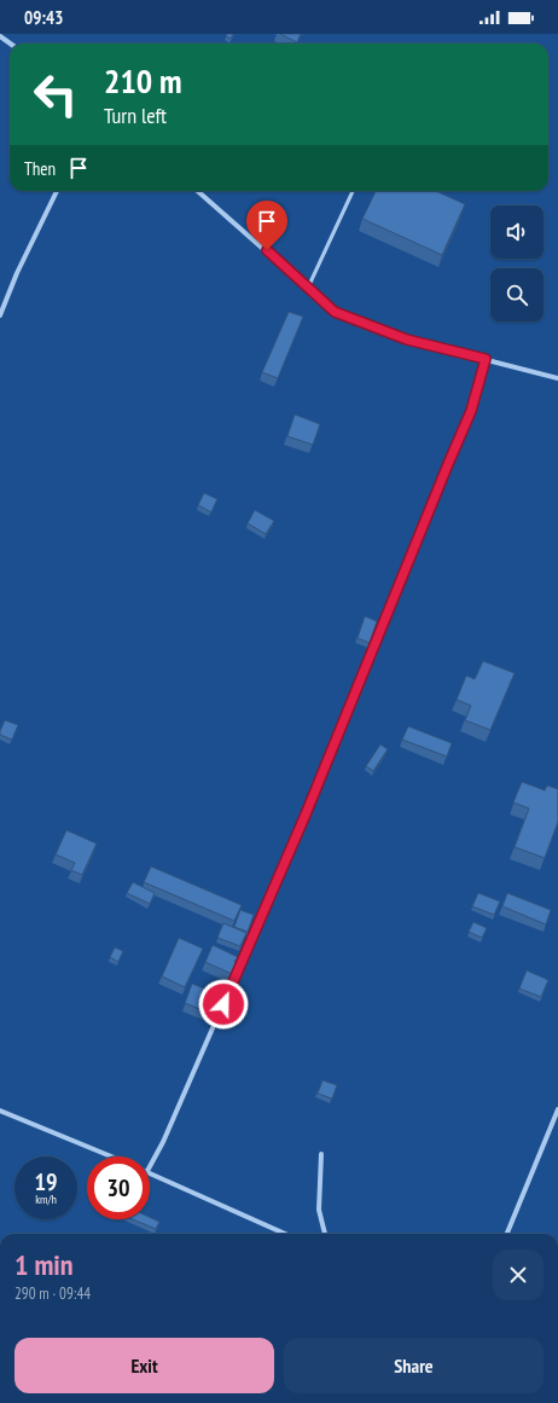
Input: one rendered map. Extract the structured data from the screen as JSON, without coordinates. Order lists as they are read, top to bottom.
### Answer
{
  "page": {
    "status": "09:43",
    "turn": ["210 m", "Turn left"],
    "then": "Then",
    "speed": "19 km/h",
    "limit": "30",
    "heading": ["1 min", "290 m · 09:44"],
    "buttons": ["Exit", "Share"]
  }
}
